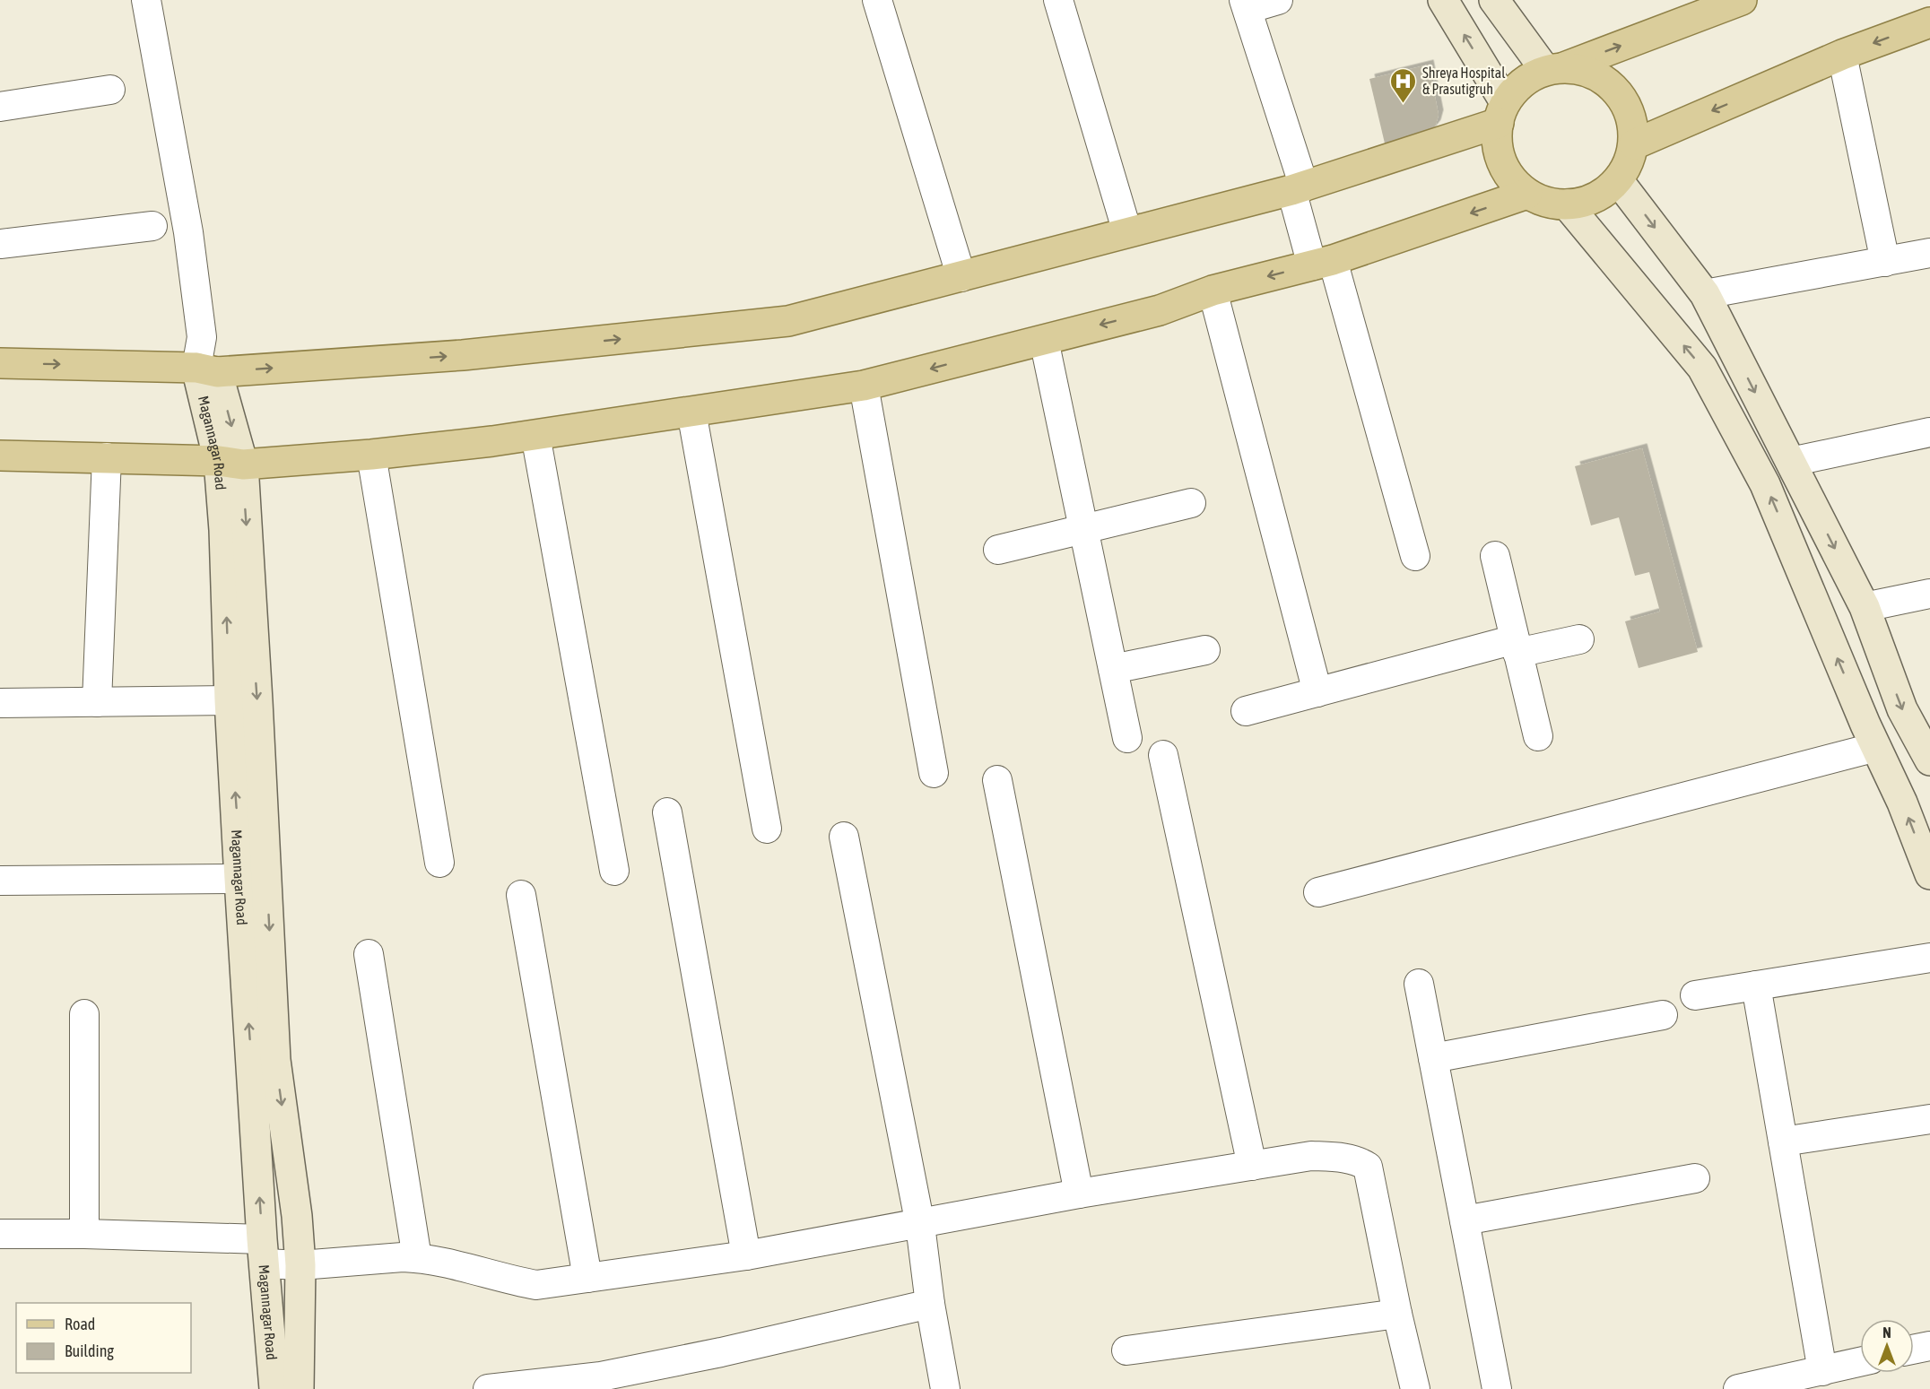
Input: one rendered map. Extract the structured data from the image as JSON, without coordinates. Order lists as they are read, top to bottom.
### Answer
{
  "streets": {
    "street": ["Magannagar Road"]
  },
  "places": {
    "hospital": ["Shreya Hospital & Prasutigruh"]
  },
  "legend": ["Road", "Building"],
  "north": "top"
}
